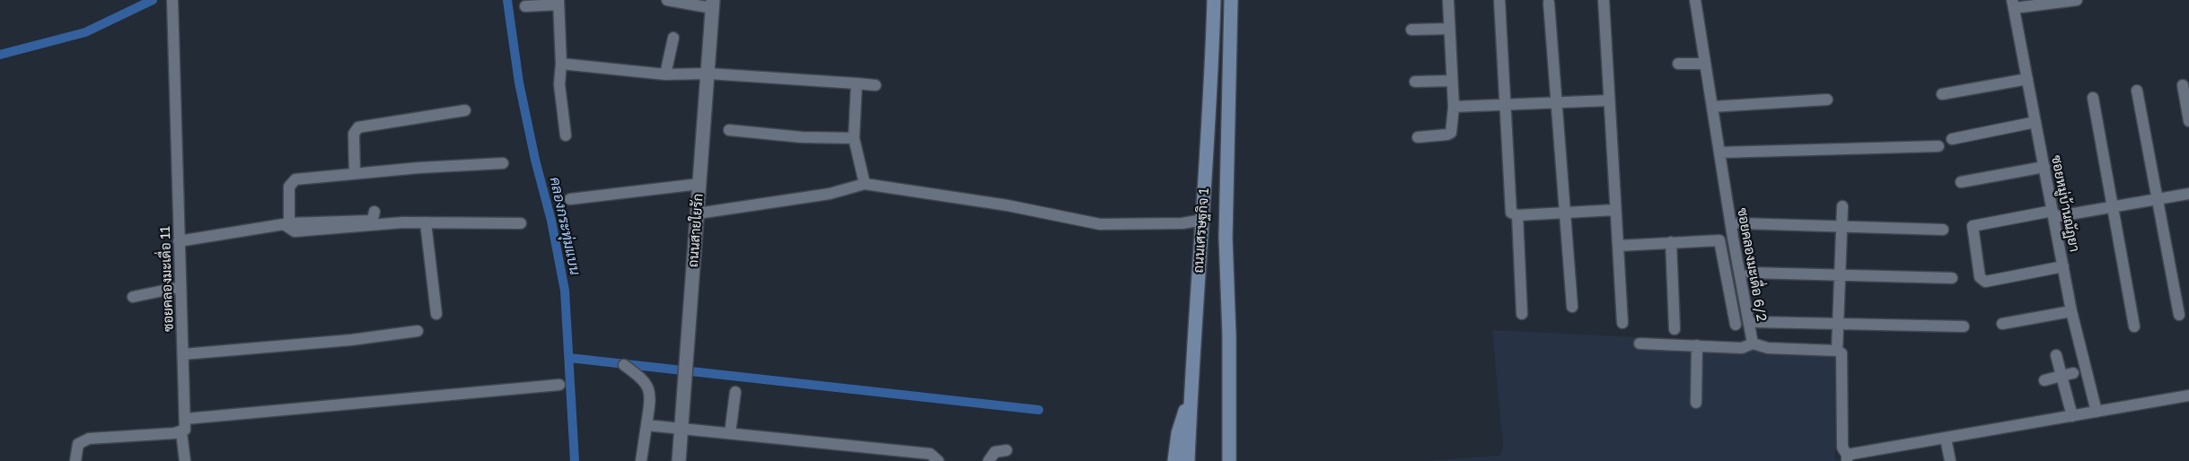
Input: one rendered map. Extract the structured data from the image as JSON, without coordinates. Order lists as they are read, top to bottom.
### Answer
{
  "streets": {
    "main road": ["ถนนเศรษฐกิจ 1"],
    "street": [
      "ซอยหมู่บ้านณัฏยา",
      "ถนนสายใยรัก",
      "ซอยคลองมะเดื่อ 6/2",
      "ซอยคลองมะเดื่อ 11"
    ]
  },
  "water": ["คลองกระทุ่มแบน"]
}
